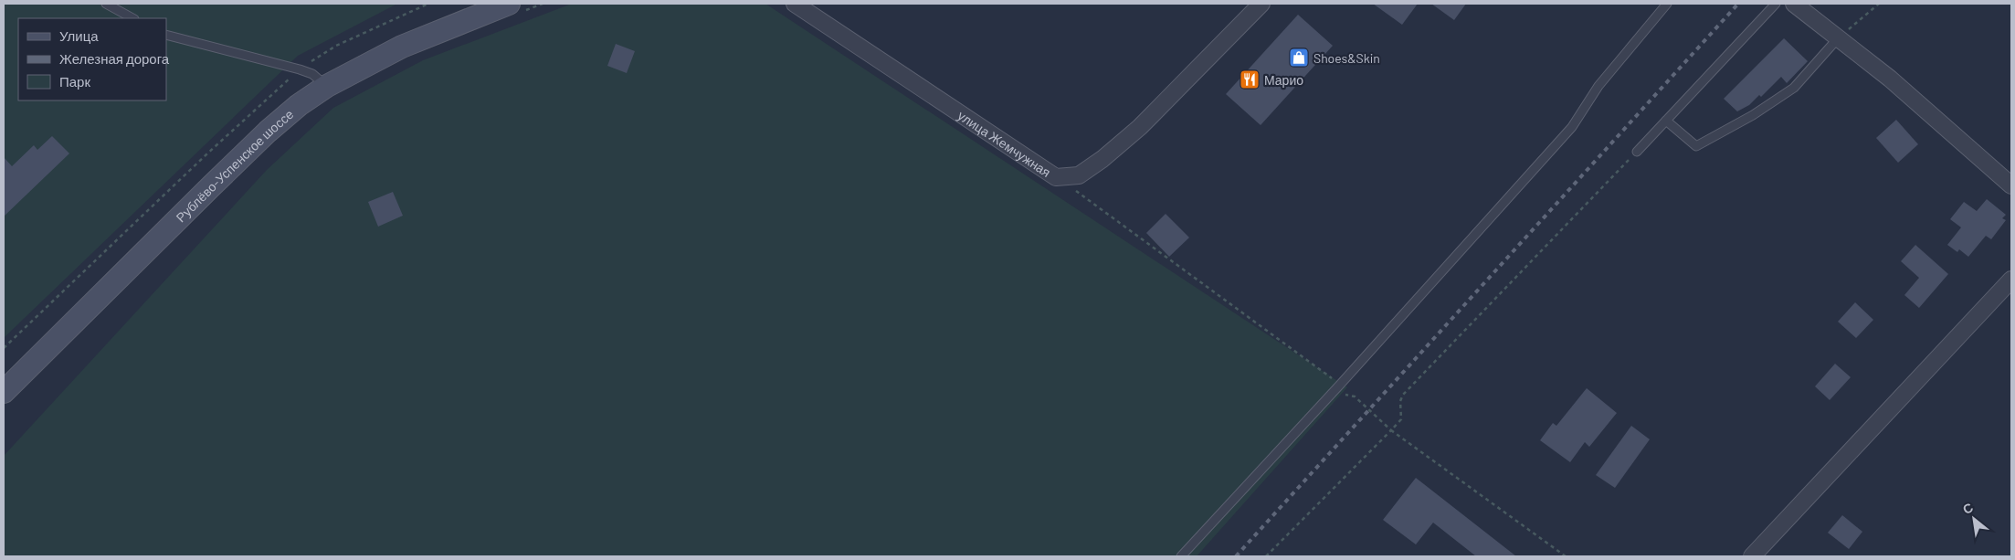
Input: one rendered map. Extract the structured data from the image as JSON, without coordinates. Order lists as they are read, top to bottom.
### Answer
{
  "streets": {
    "main road": ["Рублёво-Успенское шоссе"],
    "street": ["улица Жемчужная"]
  },
  "places": {
    "shop": ["Shoes&Skin"],
    "restaurant": ["Марио"]
  },
  "legend": ["Улица", "Железная дорога", "Парк"],
  "north": "top left"
}
